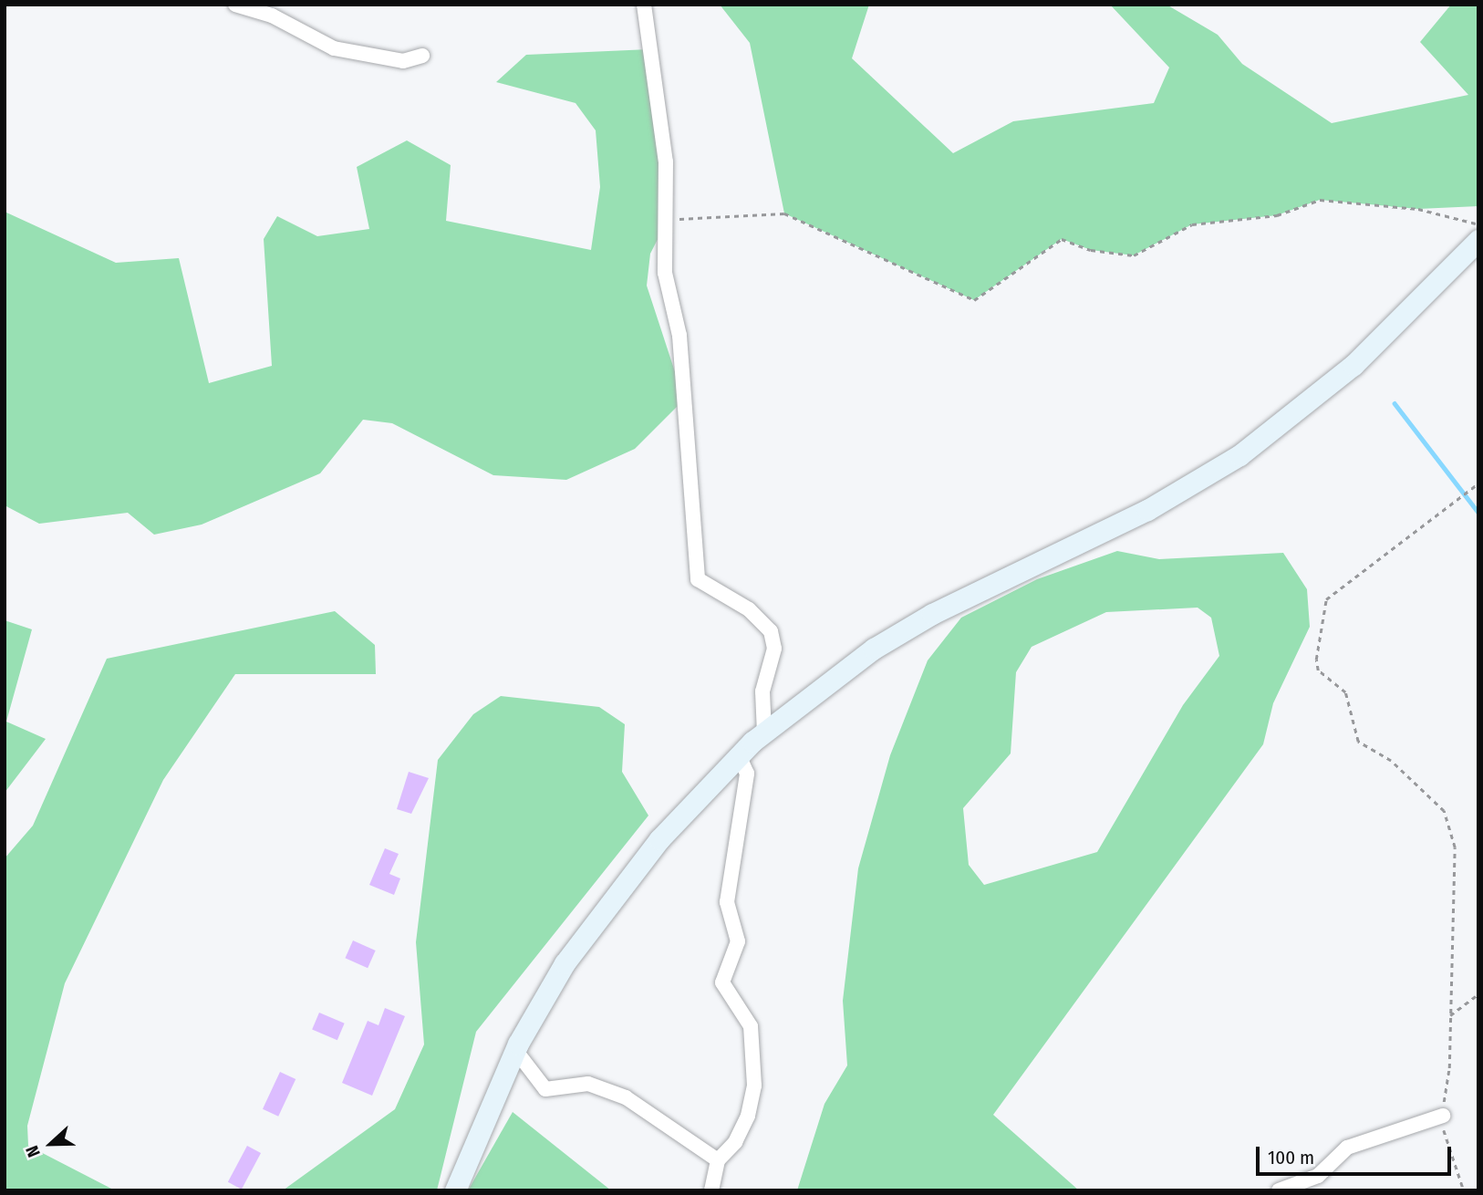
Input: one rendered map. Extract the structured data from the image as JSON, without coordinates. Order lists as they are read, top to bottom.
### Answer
{
  "scale_bar": "100 m",
  "north": "left"
}
